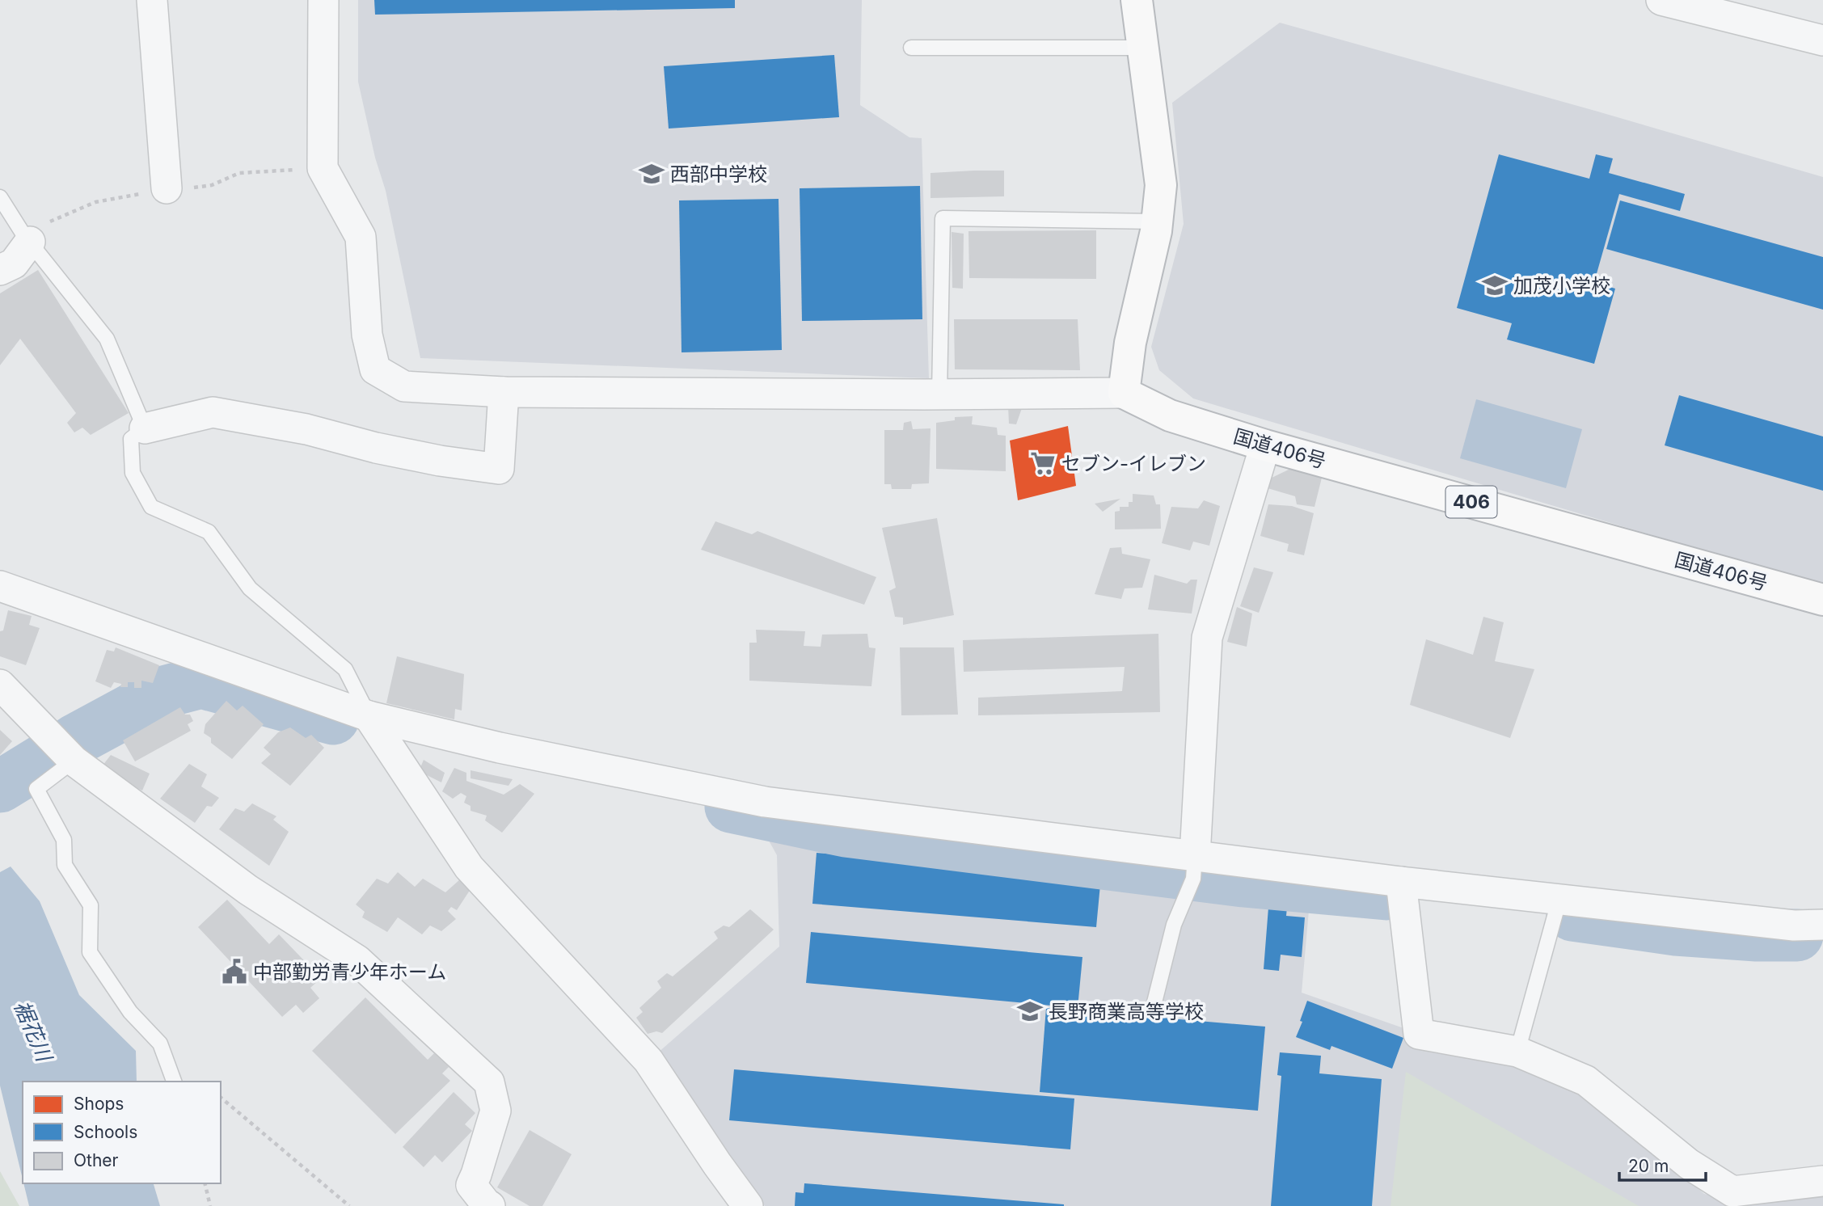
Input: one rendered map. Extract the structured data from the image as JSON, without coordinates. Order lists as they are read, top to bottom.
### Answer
{
  "streets": {
    "highway": ["国道406号", "406"]
  },
  "water": ["裾花川"],
  "places": {
    "school or university": ["西部中学校", "加茂小学校", "長野商業高等学校"],
    "supermarket": ["セブン-イレブン"],
    "public building": ["中部勤労青少年ホーム"]
  },
  "legend": ["Shops", "Schools", "Other"],
  "scale_bar": "20 m"
}
